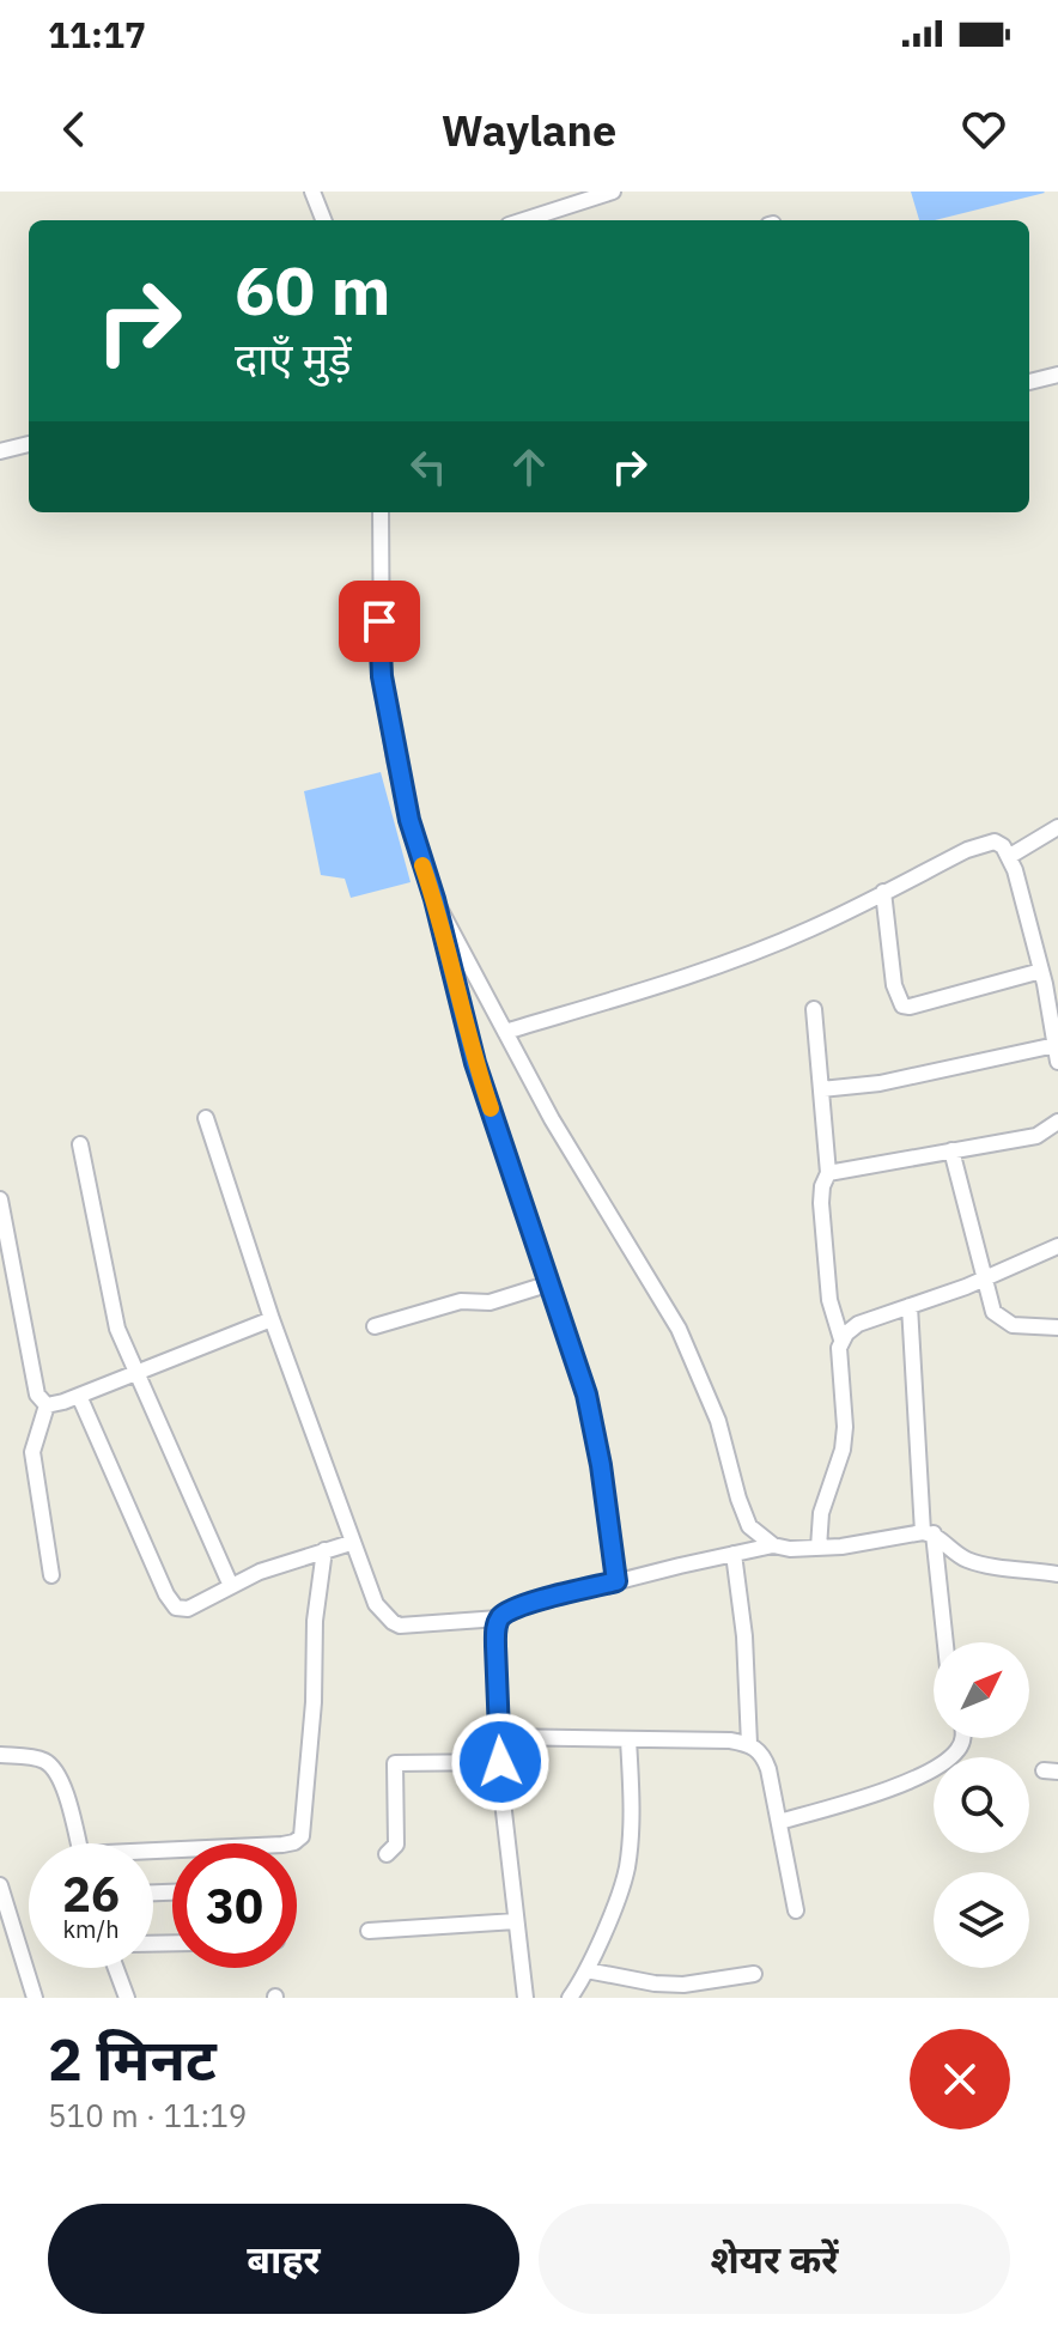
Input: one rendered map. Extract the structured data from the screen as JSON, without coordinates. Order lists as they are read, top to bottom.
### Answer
{
  "north": "top right",
  "page": {
    "status": "11:17",
    "header": "Waylane",
    "turn": ["60 m", "दाएँ मुड़ें"],
    "speed": "26 km/h",
    "limit": "30",
    "heading": ["2 मिनट", "510 m · 11:19"],
    "buttons": ["बाहर", "शेयर करें"]
  }
}
